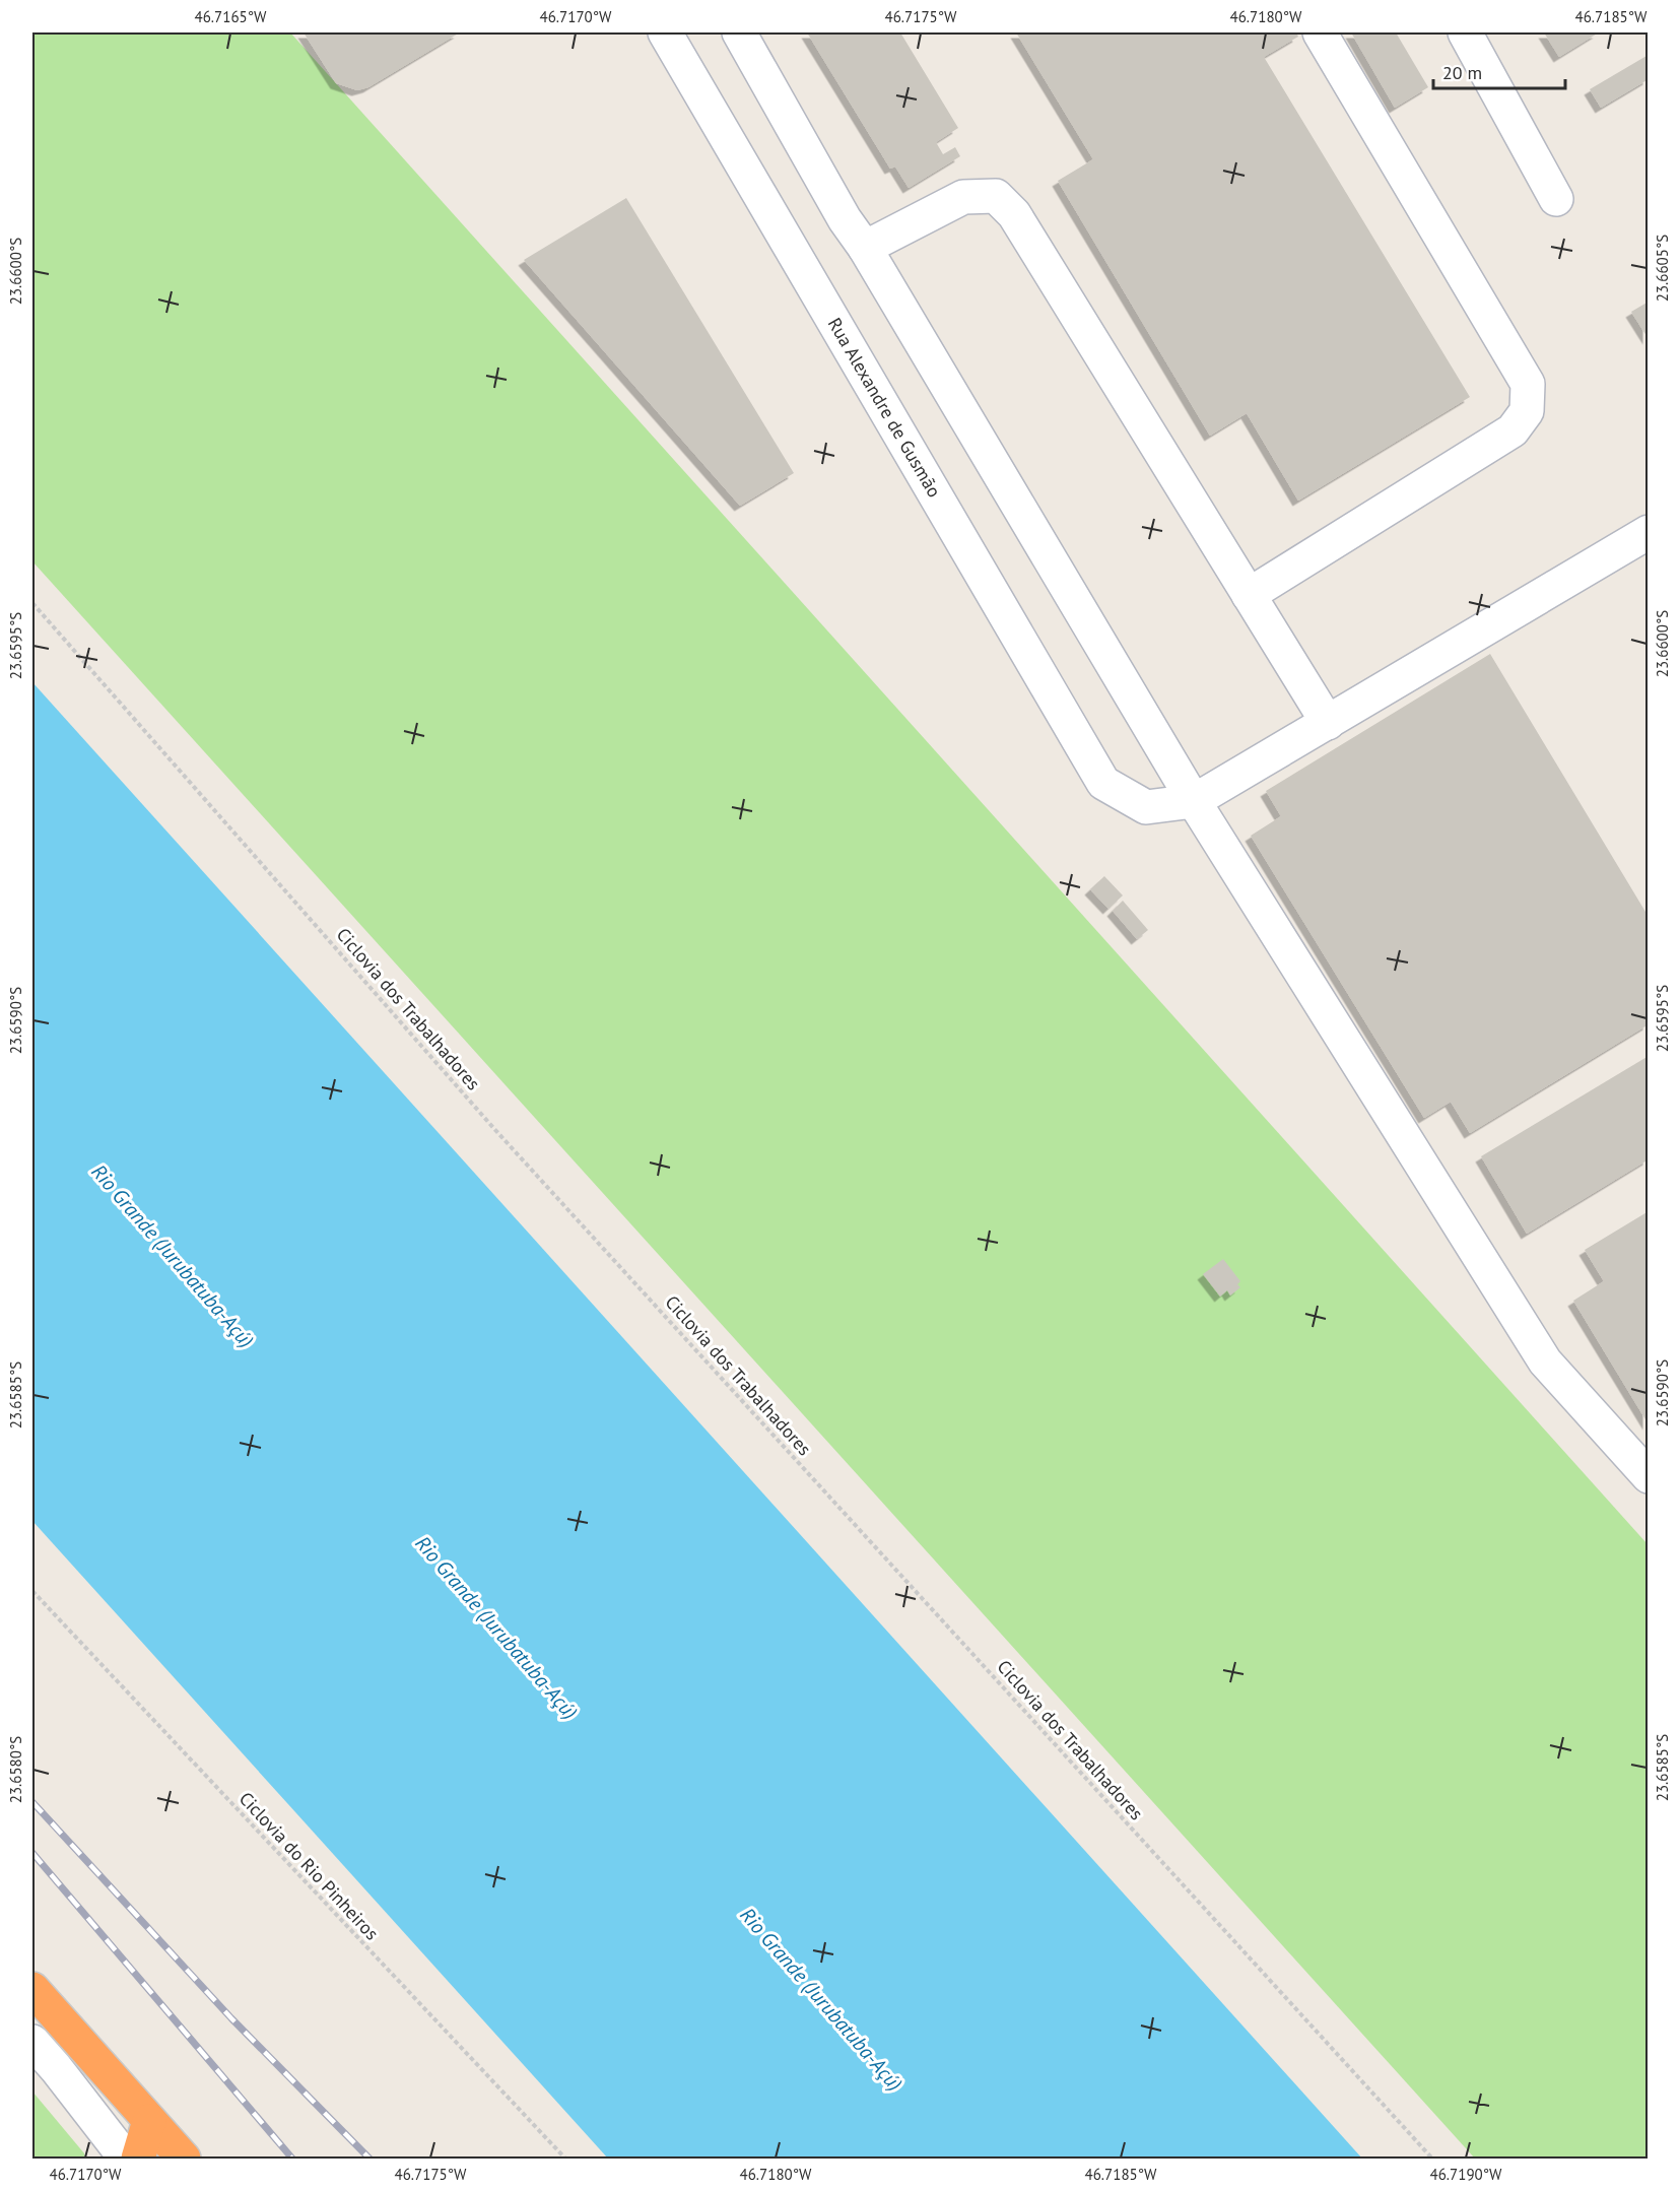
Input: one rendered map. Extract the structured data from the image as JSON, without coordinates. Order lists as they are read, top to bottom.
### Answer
{
  "streets": {
    "street": ["Rua Alexandre de Gusmão"],
    "path": ["Ciclovia dos Trabalhadores", "Ciclovia do Rio Pinheiros"]
  },
  "water": ["Rio Grande (Jurubatuba-Açú)"],
  "scale_bar": "20 m",
  "coordinates": [
    "46.7165°W",
    "46.7170°W",
    "46.7175°W",
    "46.7180°W",
    "46.7185°W",
    "23.6605°S",
    "23.6600°S",
    "23.6595°S",
    "23.6590°S",
    "23.6585°S",
    "23.6580°S",
    "46.7190°W"
  ]
}
